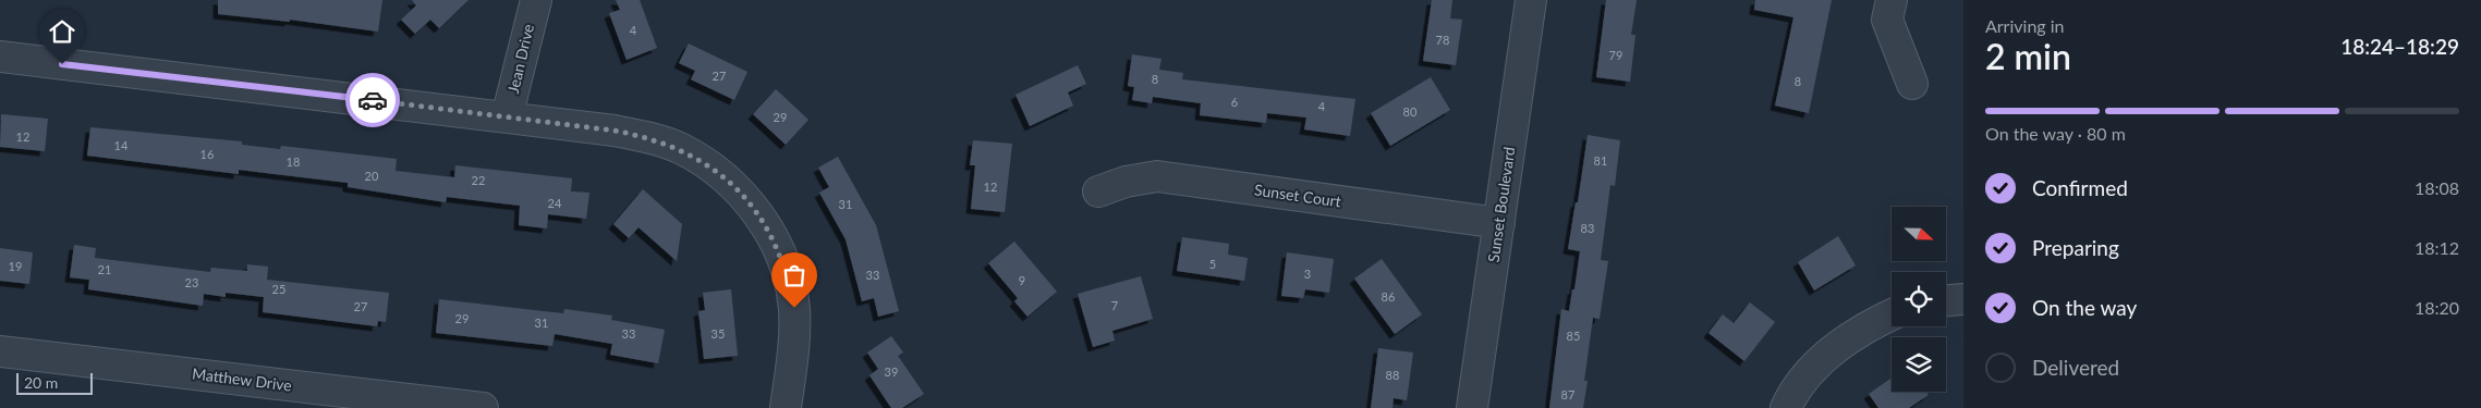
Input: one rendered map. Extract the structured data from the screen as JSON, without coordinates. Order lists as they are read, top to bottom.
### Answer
{
  "streets": {
    "street": [
      "Jean Drive",
      "Sunset Court",
      "Sunset Boulevard",
      "Matthew Drive"
    ]
  },
  "crossings": [
    ["Sunset Court", "Sunset Boulevard"]
  ],
  "house_numbers": [
    "4",
    "78",
    "79",
    "27",
    "8",
    "8",
    "6",
    "4",
    "80",
    "29",
    "12",
    "14",
    "16",
    "81",
    "18",
    "20",
    "22",
    "12",
    "24",
    "31",
    "83",
    "5",
    "19",
    "21",
    "3",
    "33",
    "9",
    "23",
    "25",
    "86",
    "7",
    "27",
    "29",
    "31",
    "33",
    "35",
    "85",
    "39",
    "88",
    "87"
  ],
  "scale_bar": "20 m",
  "north": "right",
  "page": {
    "heading": ["2 min", "Arriving in", "18:24–18:29"],
    "bar": "On the way · 80 m",
    "list": [
      ["Confirmed", "18:08"],
      ["Preparing", "18:12"],
      ["On the way", "18:20"],
      "Delivered"
    ],
    "scale": "20 m"
  }
}
